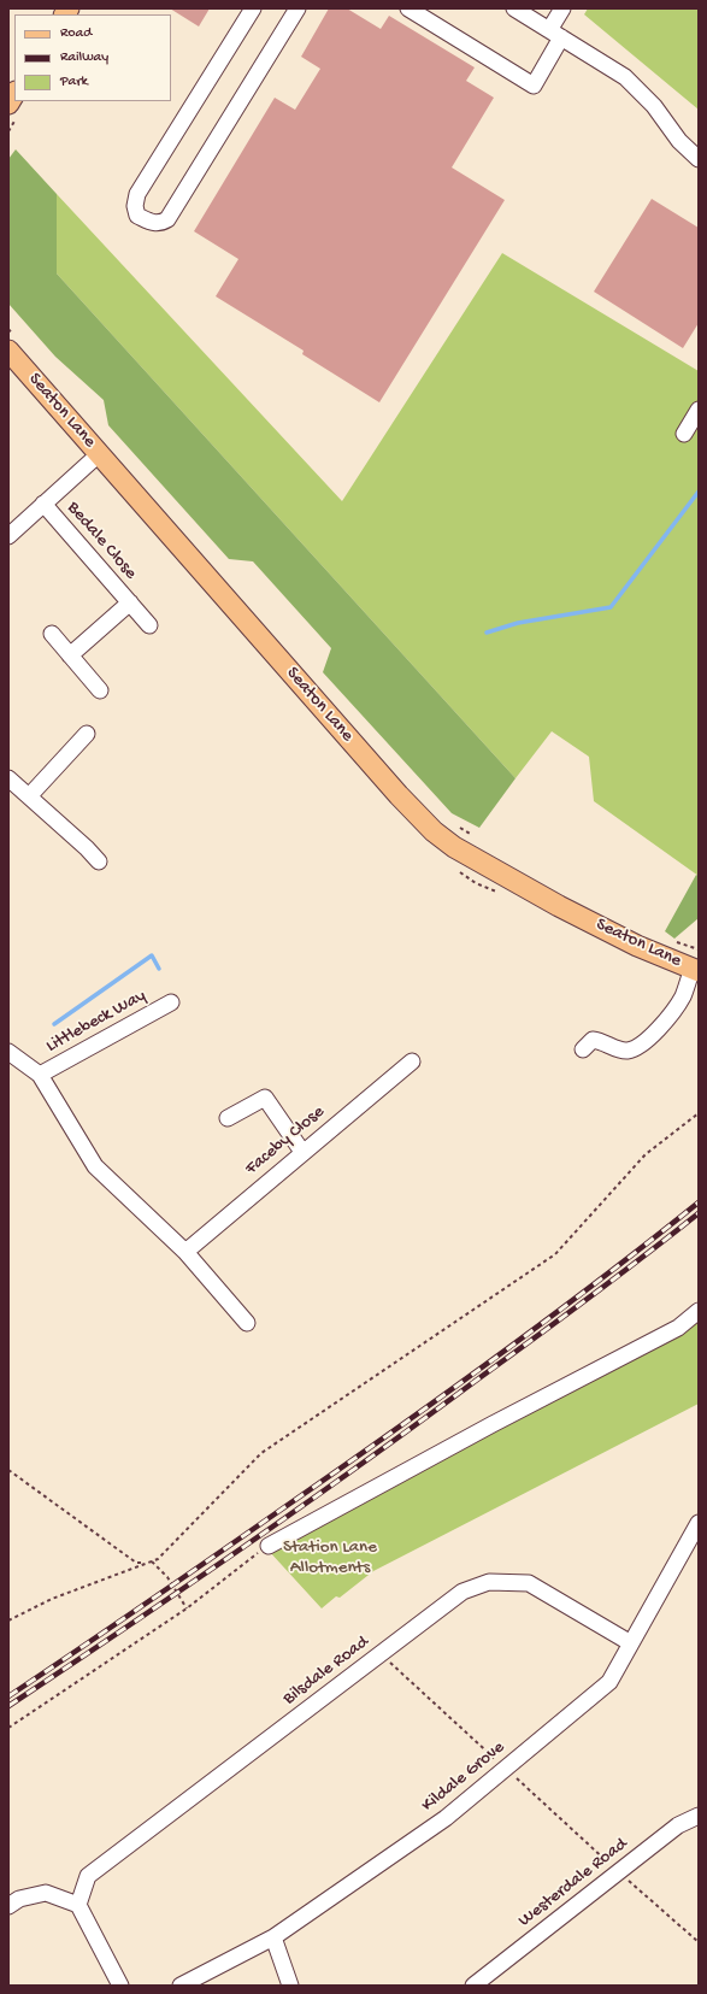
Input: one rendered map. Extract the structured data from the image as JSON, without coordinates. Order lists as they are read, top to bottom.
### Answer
{
  "streets": {
    "main road": ["Seaton Lane"],
    "street": [
      "Bedale Close",
      "Littlebeck Way",
      "Faceby Close",
      "Bilsdale Road",
      "Kildale Grove",
      "Westerdale Road"
    ]
  },
  "crossings": [
    ["Bilsdale Road", "Kildale Grove"]
  ],
  "parks": ["Station Lane Allotments"],
  "legend": ["Road", "Railway", "Park"]
}
